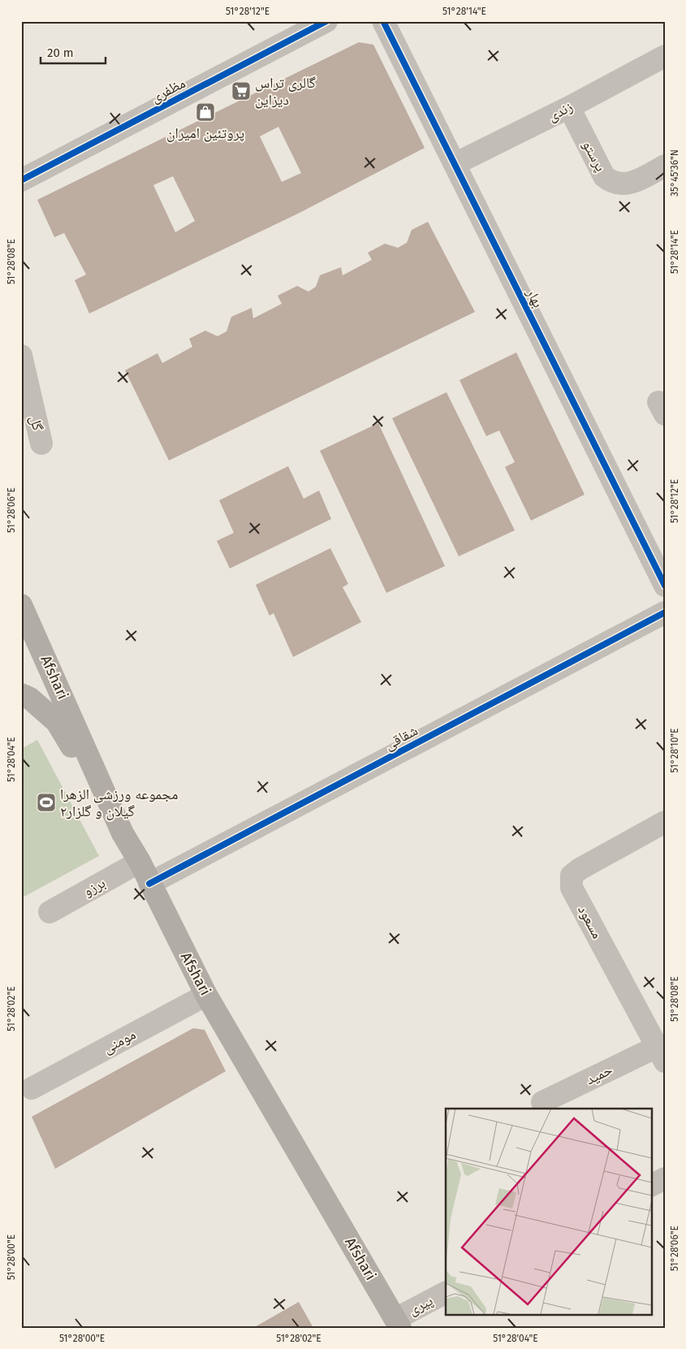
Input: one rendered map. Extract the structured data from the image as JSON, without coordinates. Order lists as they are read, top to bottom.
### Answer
{
  "streets": {
    "main road": ["Afshari"],
    "street": [
      "مظفری",
      "زندی",
      "پرستو",
      "بهار",
      "گل",
      "شقاقی",
      "برزو",
      "مسعود",
      "مومنی",
      "حمید",
      "پیری"
    ]
  },
  "crossings": [
    ["زندی", "پرستو"],
    ["زندی", "بهار"],
    ["Afshari", "شقاقی"],
    ["Afshari", "برزو"],
    ["Afshari", "مومنی"],
    ["Afshari", "پیری"],
    ["مسعود", "حمید"]
  ],
  "places": {
    "supermarket": ["گالری تراس دیزاین"],
    "shop": ["پروتئین امیران"],
    "sports": ["مجموعه ورزشی الزهرا گیلان و گلزار۲"]
  },
  "scale_bar": "20 m",
  "coordinates": [
    "51°28'12\"E",
    "51°28'14\"E",
    "35°45'36\"N",
    "51°28'08\"E",
    "51°28'06\"E",
    "51°28'10\"E",
    "51°28'04\"E",
    "51°28'02\"E",
    "51°28'00\"E"
  ]
}
